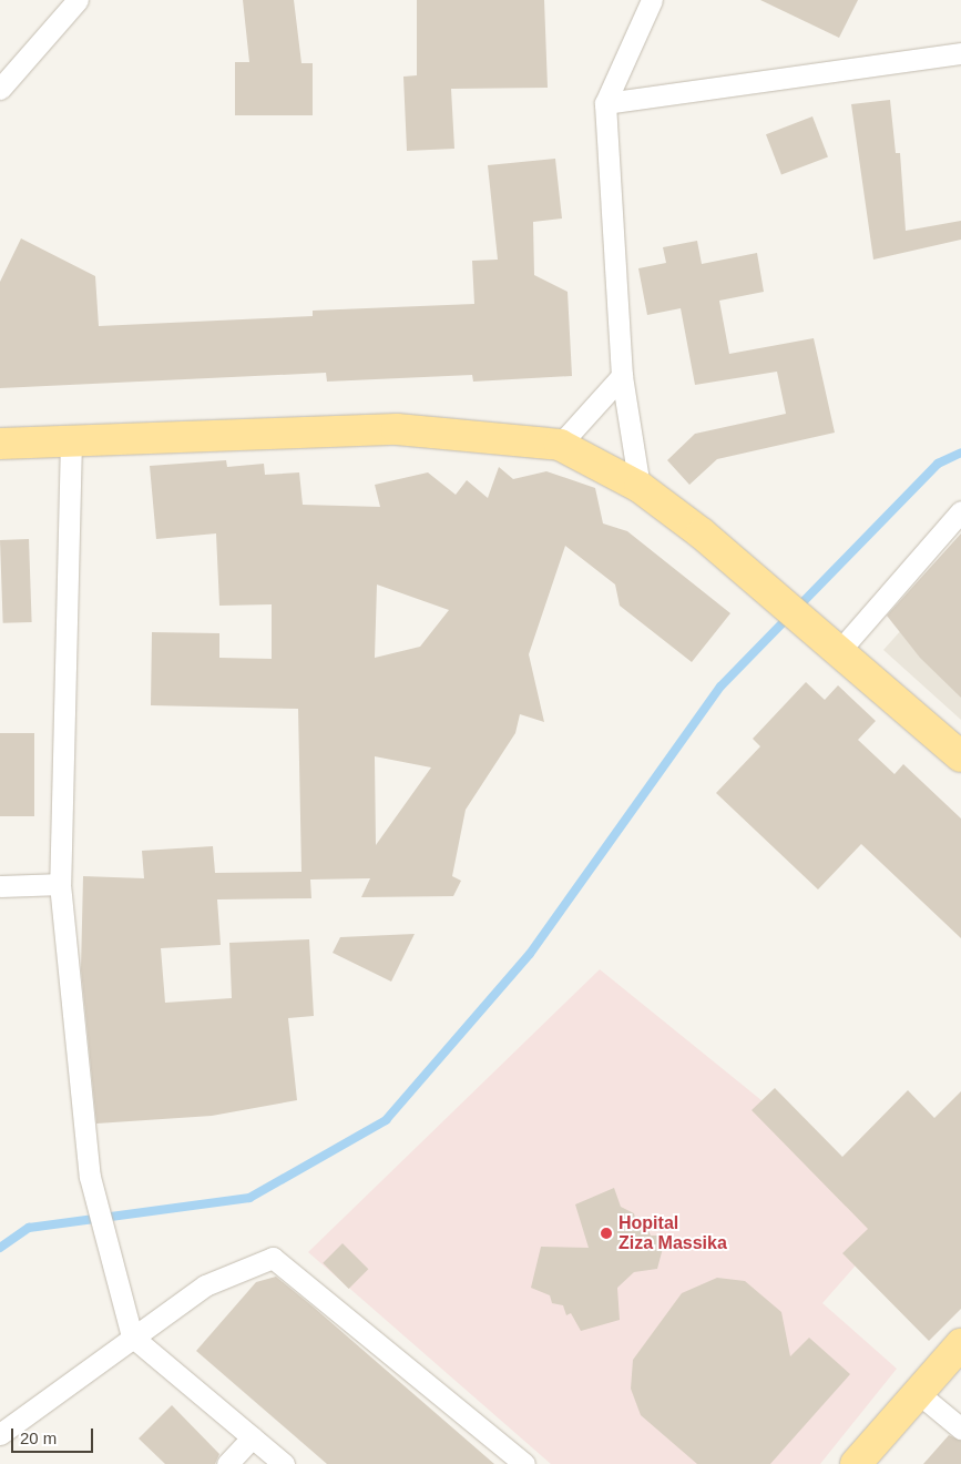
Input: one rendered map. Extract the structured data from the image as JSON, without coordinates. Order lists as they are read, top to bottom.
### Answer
{
  "places": ["Hopital Ziza Massika"],
  "scale_bar": "20 m"
}
